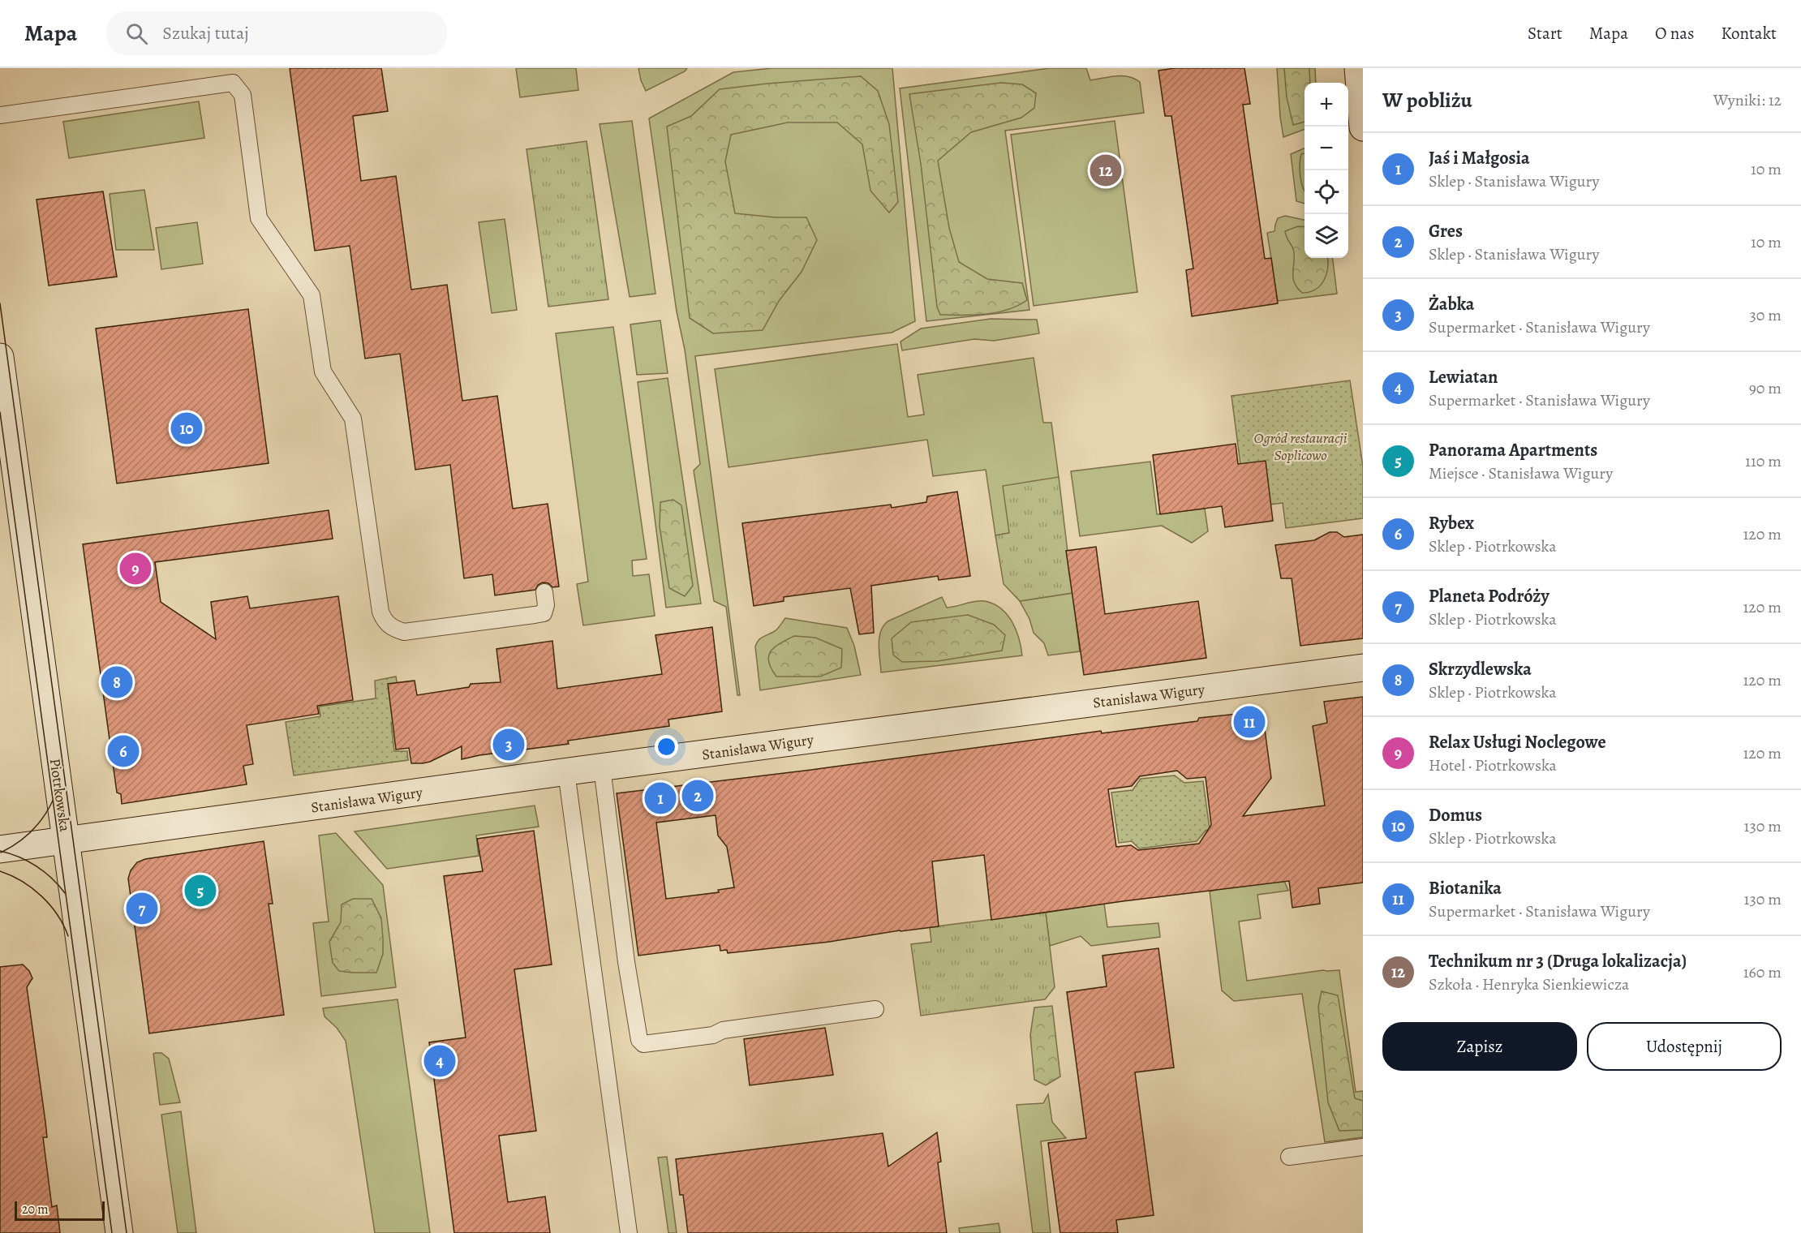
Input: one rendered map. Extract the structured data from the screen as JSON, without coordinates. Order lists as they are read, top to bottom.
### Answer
{
  "streets": {
    "street": ["Stanisława Wigury", "Piotrkowska"]
  },
  "crossings": [
    ["Stanisława Wigury", "Piotrkowska"]
  ],
  "parks": ["Ogród restauracji Soplicowo"],
  "scale_bar": "20 m",
  "page": {
    "header": "Mapa",
    "search": "Szukaj tutaj",
    "nav": [
      "Start",
      "Mapa",
      "O nas",
      "Kontakt"
    ],
    "heading": ["W pobliżu", "Wyniki: 12"],
    "map_buttons": ["+", "−"],
    "list": [
      {
        "mark": "1",
        "name": "Jaś i Małgosia",
        "note": "Sklep · Stanisława Wigury",
        "value": "10 m"
      },
      {
        "mark": "2",
        "name": "Gres",
        "note": "Sklep · Stanisława Wigury",
        "value": "10 m"
      },
      {
        "mark": "3",
        "name": "Żabka",
        "note": "Supermarket · Stanisława Wigury",
        "value": "30 m"
      },
      {
        "mark": "4",
        "name": "Lewiatan",
        "note": "Supermarket · Stanisława Wigury",
        "value": "90 m"
      },
      {
        "mark": "5",
        "name": "Panorama Apartments",
        "note": "Miejsce · Stanisława Wigury",
        "value": "110 m"
      },
      {
        "mark": "6",
        "name": "Rybex",
        "note": "Sklep · Piotrkowska",
        "value": "120 m"
      },
      {
        "mark": "7",
        "name": "Planeta Podróży",
        "note": "Sklep · Piotrkowska",
        "value": "120 m"
      },
      {
        "mark": "8",
        "name": "Skrzydlewska",
        "note": "Sklep · Piotrkowska",
        "value": "120 m"
      },
      {
        "mark": "9",
        "name": "Relax Usługi Noclegowe",
        "note": "Hotel · Piotrkowska",
        "value": "120 m"
      },
      {
        "mark": "10",
        "name": "Domus",
        "note": "Sklep · Piotrkowska",
        "value": "130 m"
      },
      {
        "mark": "11",
        "name": "Biotanika",
        "note": "Supermarket · Stanisława Wigury",
        "value": "130 m"
      },
      {
        "mark": "12",
        "name": "Technikum nr 3 (Druga lokalizacja)",
        "note": "Szkoła · Henryka Sienkiewicza",
        "value": "160 m"
      }
    ],
    "pins": [
      "12",
      "10",
      "9",
      "8",
      "11",
      "3",
      "6",
      "2",
      "1",
      "5",
      "7",
      "4"
    ],
    "buttons": ["Zapisz", "Udostępnij"],
    "scale": "20 m"
  }
}
